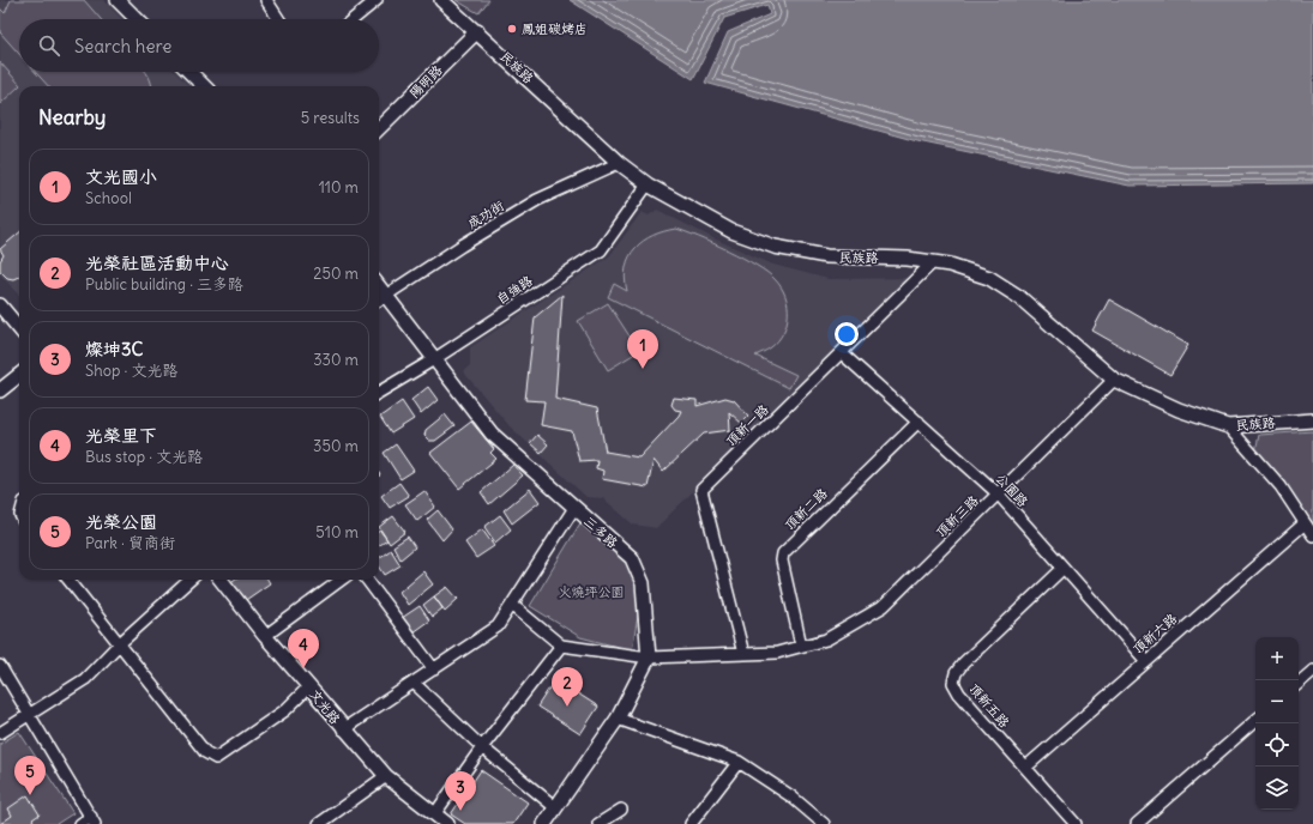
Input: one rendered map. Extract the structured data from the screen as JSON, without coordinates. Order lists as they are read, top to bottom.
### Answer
{
  "streets": {
    "street": [
      "民族路",
      "陽明路",
      "成功街",
      "自強路",
      "頂新一路",
      "公園路",
      "頂新二路",
      "頂新三路",
      "三多路",
      "頂新六路",
      "頂新五路",
      "文光路"
    ]
  },
  "crossings": [
    ["民族路", "陽明路"],
    ["民族路", "成功街"],
    ["民族路", "自強路"],
    ["民族路", "頂新一路"],
    ["民族路", "頂新三路"],
    ["成功街", "三多路"],
    ["自強路", "三多路"],
    ["頂新一路", "公園路"],
    ["頂新一路", "頂新三路"],
    ["公園路", "頂新二路"],
    ["公園路", "頂新三路"],
    ["公園路", "頂新六路"],
    ["公園路", "頂新五路"],
    ["頂新二路", "頂新三路"],
    ["頂新三路", "三多路"],
    ["頂新六路", "頂新五路"]
  ],
  "parks": ["火燒坪公園"],
  "places": ["鳳姐碳烤店"],
  "page": {
    "search": "Search here",
    "heading": ["Nearby", "5 results"],
    "list": [
      {
        "mark": "1",
        "name": "文光國小",
        "note": "School",
        "value": "110 m"
      },
      {
        "mark": "2",
        "name": "光榮社區活動中心",
        "note": "Public building · 三多路",
        "value": "250 m"
      },
      {
        "mark": "3",
        "name": "燦坤3C",
        "note": "Shop · 文光路",
        "value": "330 m"
      },
      {
        "mark": "4",
        "name": "光榮里下",
        "note": "Bus stop · 文光路",
        "value": "350 m"
      },
      {
        "mark": "5",
        "name": "光榮公園",
        "note": "Park · 貿商街",
        "value": "510 m"
      }
    ],
    "pins": [
      "1",
      "4",
      "2",
      "5",
      "3"
    ],
    "map_buttons": ["+", "−"]
  }
}
